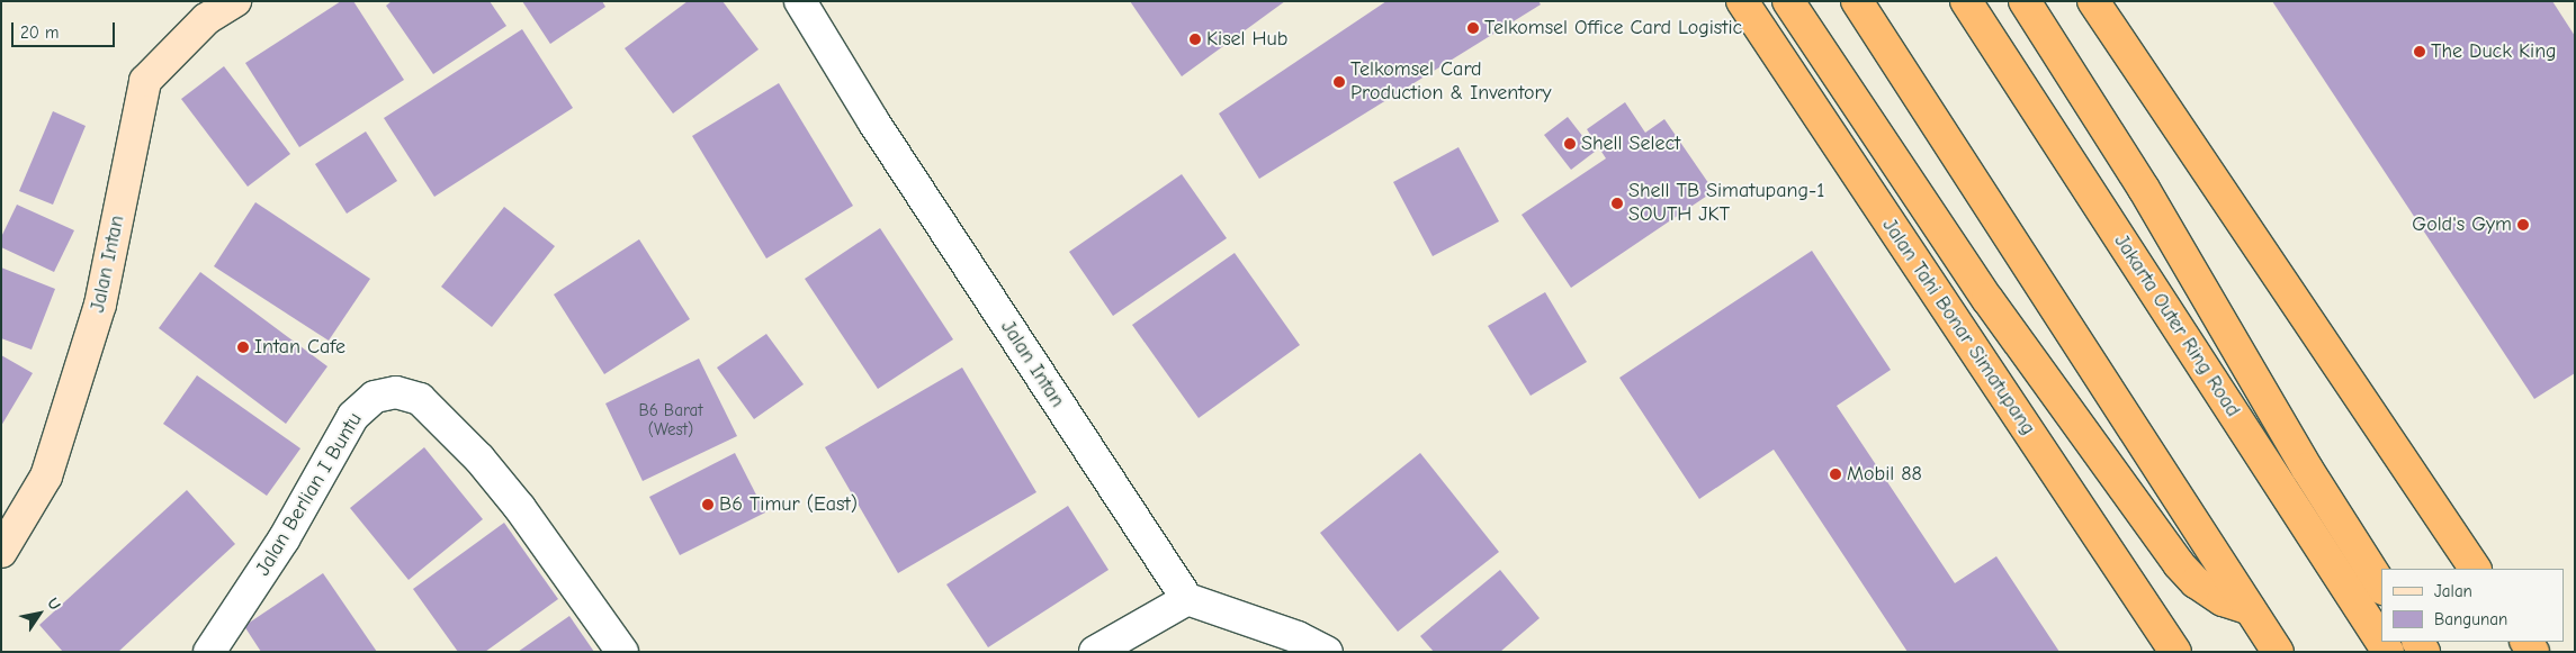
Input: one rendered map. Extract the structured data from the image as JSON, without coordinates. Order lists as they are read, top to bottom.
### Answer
{
  "streets": {
    "highway": ["Jakarta Outer Ring Road", "Jalan Tahi Bonar Simatupang"],
    "street": ["Jalan Intan", "Jalan Berlian I Buntu"]
  },
  "places": [
    "Telkomsel Office Card Logistic",
    "Kisel Hub",
    "The Duck King",
    "Telkomsel Card Production & Inventory",
    "Shell Select",
    "Shell TB Simatupang-1 SOUTH JKT",
    "Gold's Gym",
    "Intan Cafe",
    "Mobil 88",
    "B6 Timur (East)"
  ],
  "house_numbers": ["B6 Barat (West)"],
  "legend": ["Jalan", "Bangunan"],
  "scale_bar": "20 m",
  "north": "top right"
}
